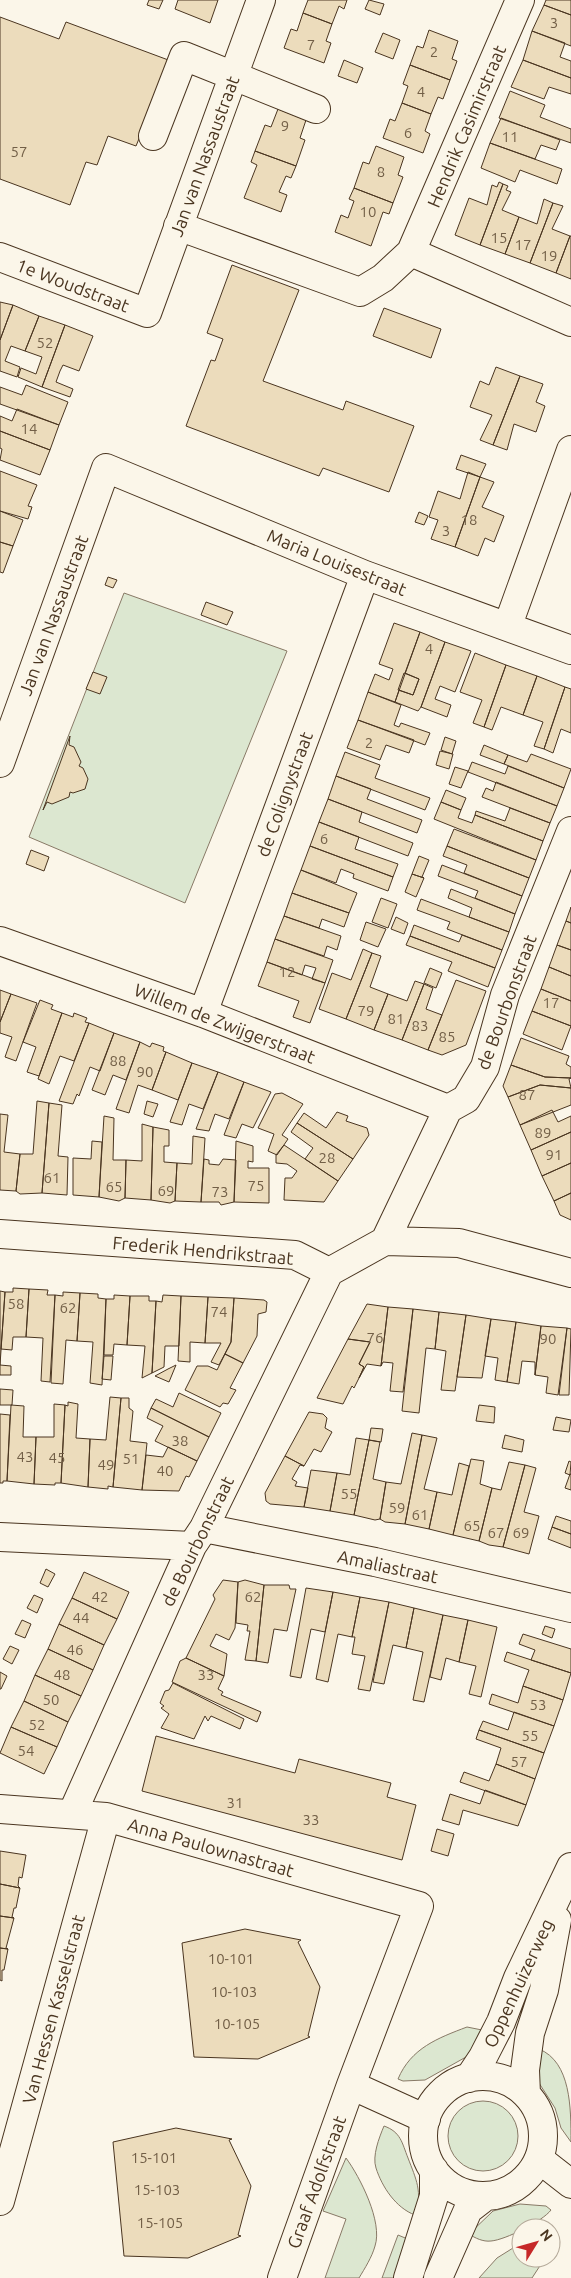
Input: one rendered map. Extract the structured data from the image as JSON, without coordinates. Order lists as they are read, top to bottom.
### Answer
{
  "streets": {
    "street": [
      "Hendrik Casimirstraat",
      "Jan van Nassaustraat",
      "1e Woudstraat",
      "Maria Louisestraat",
      "de Colignystraat",
      "de Bourbonstraat",
      "Willem de Zwijgerstraat",
      "Frederik Hendrikstraat",
      "Amaliastraat",
      "Anna Paulownastraat",
      "Oppenhuizerweg",
      "Van Hessen Kasselstraat",
      "Graaf Adolfstraat"
    ]
  },
  "crossings": [
    ["Jan van Nassaustraat", "1e Woudstraat"],
    ["Jan van Nassaustraat", "Maria Louisestraat"],
    ["Maria Louisestraat", "de Colignystraat"],
    ["de Colignystraat", "Willem de Zwijgerstraat"],
    ["de Bourbonstraat", "Willem de Zwijgerstraat"],
    ["de Bourbonstraat", "Frederik Hendrikstraat"],
    ["de Bourbonstraat", "Amaliastraat"],
    ["de Bourbonstraat", "Anna Paulownastraat"],
    ["Anna Paulownastraat", "Van Hessen Kasselstraat"],
    ["Anna Paulownastraat", "Graaf Adolfstraat"]
  ],
  "house_numbers": [
    "3",
    "7",
    "2",
    "4",
    "9",
    "6",
    "11",
    "57",
    "8",
    "10",
    "15",
    "17",
    "19",
    "52",
    "14",
    "18",
    "3",
    "4",
    "2",
    "6",
    "12",
    "17",
    "79",
    "81",
    "83",
    "85",
    "88",
    "90",
    "87",
    "89",
    "91",
    "28",
    "61",
    "75",
    "65",
    "69",
    "73",
    "58",
    "62",
    "74",
    "76",
    "90",
    "38",
    "43",
    "45",
    "51",
    "49",
    "40",
    "55",
    "59",
    "61",
    "65",
    "67",
    "69",
    "42",
    "62",
    "44",
    "46",
    "48",
    "33",
    "50",
    "53",
    "52",
    "55",
    "54",
    "57",
    "31",
    "33",
    "10-101",
    "10-103",
    "10-105",
    "15-101",
    "15-103",
    "15-105"
  ],
  "north": "top right"
}
